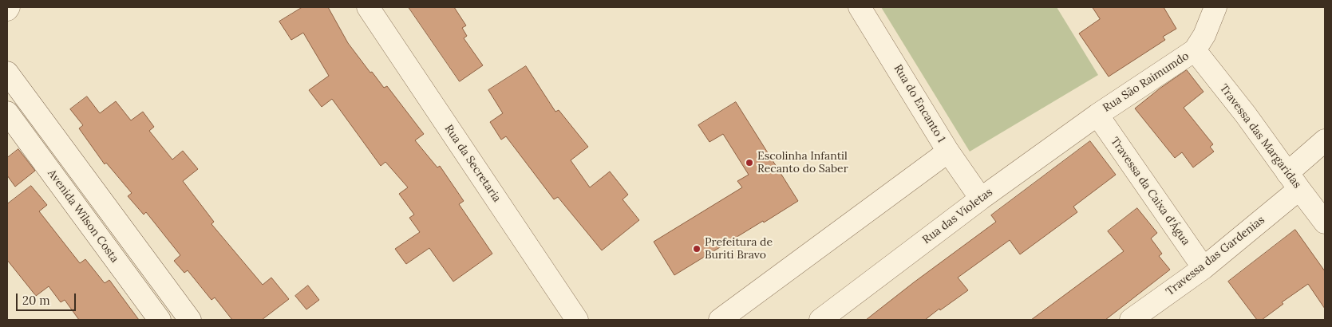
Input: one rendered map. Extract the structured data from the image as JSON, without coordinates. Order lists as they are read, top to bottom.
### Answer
{
  "streets": {
    "street": [
      "Rua São Raimumdo",
      "Rua do Encanto 1",
      "Travessa das Margaridas",
      "Rua da Secretaria",
      "Travessa da Caixa d'Água",
      "Avenida Wilson Costa",
      "Rua das Violetas",
      "Travessa das Gardenias"
    ]
  },
  "crossings": [
    ["Rua São Raimumdo", "Travessa das Margaridas"],
    ["Rua São Raimumdo", "Travessa da Caixa d'Água"],
    ["Rua São Raimumdo", "Rua das Violetas"],
    ["Rua do Encanto 1", "Rua das Violetas"],
    ["Travessa das Margaridas", "Travessa das Gardenias"],
    ["Travessa da Caixa d'Água", "Rua das Violetas"],
    ["Travessa da Caixa d'Água", "Travessa das Gardenias"]
  ],
  "places": ["Escolinha Infantil Recanto do Saber", "Prefeitura de Buriti Bravo"],
  "scale_bar": "20 m"
}
